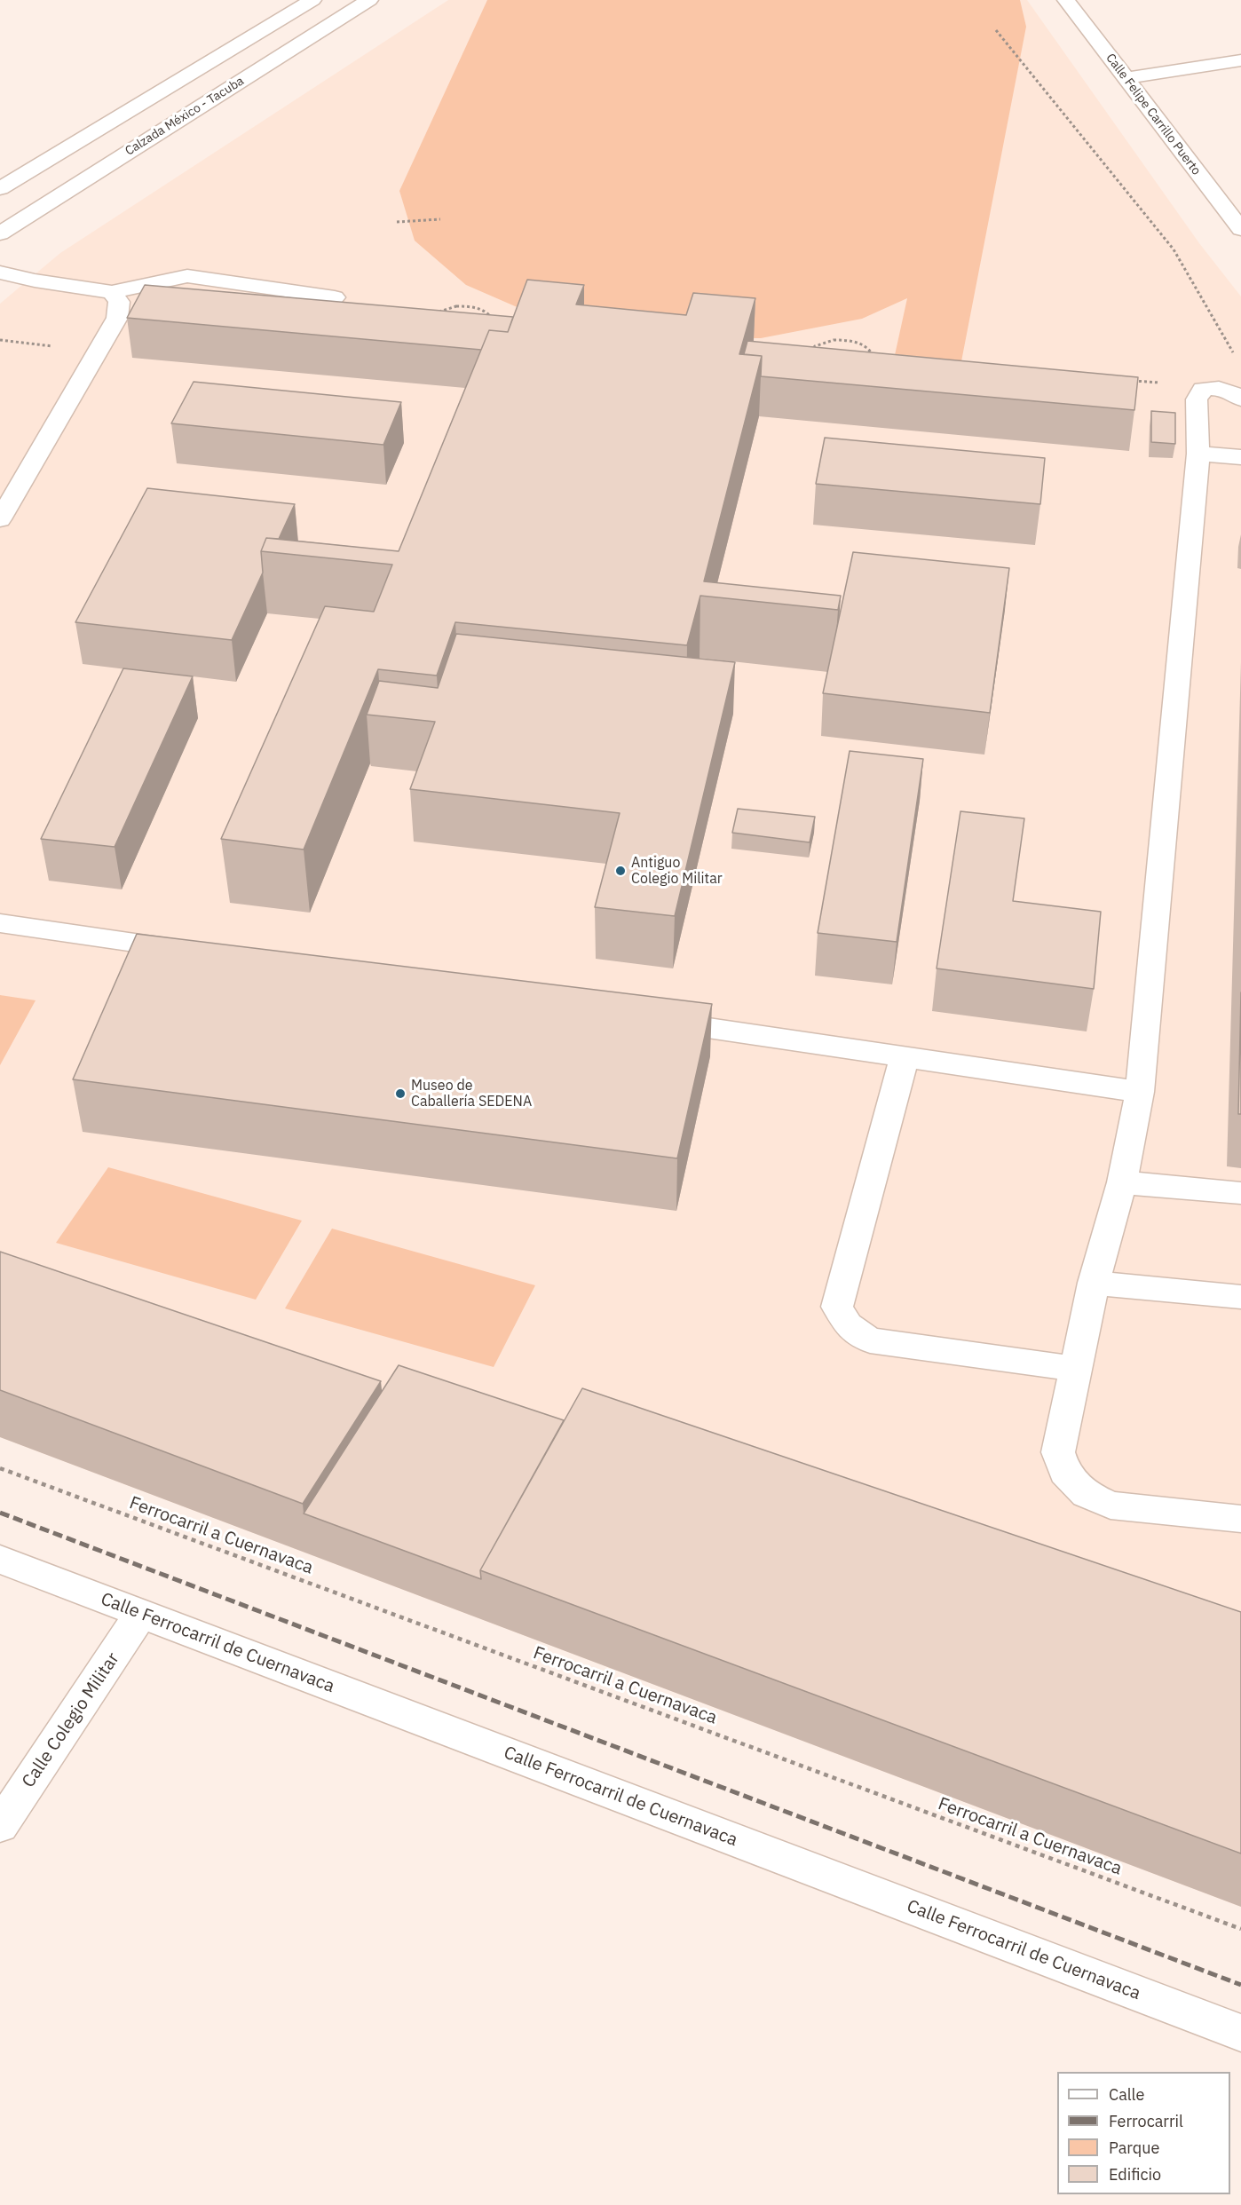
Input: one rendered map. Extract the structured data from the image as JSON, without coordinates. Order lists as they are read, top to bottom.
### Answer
{
  "streets": {
    "street": [
      "Calle Felipe Carrillo Puerto",
      "Calzada México - Tacuba",
      "Calle Ferrocarril de Cuernavaca",
      "Calle Colegio Militar"
    ],
    "path": ["Ferrocarril a Cuernavaca"]
  },
  "crossings": [
    ["Calle Ferrocarril de Cuernavaca", "Calle Colegio Militar"]
  ],
  "places": ["Antiguo Colegio Militar", "Museo de Caballería SEDENA"],
  "legend": [
    "Calle",
    "Ferrocarril",
    "Parque",
    "Edificio"
  ]
}
